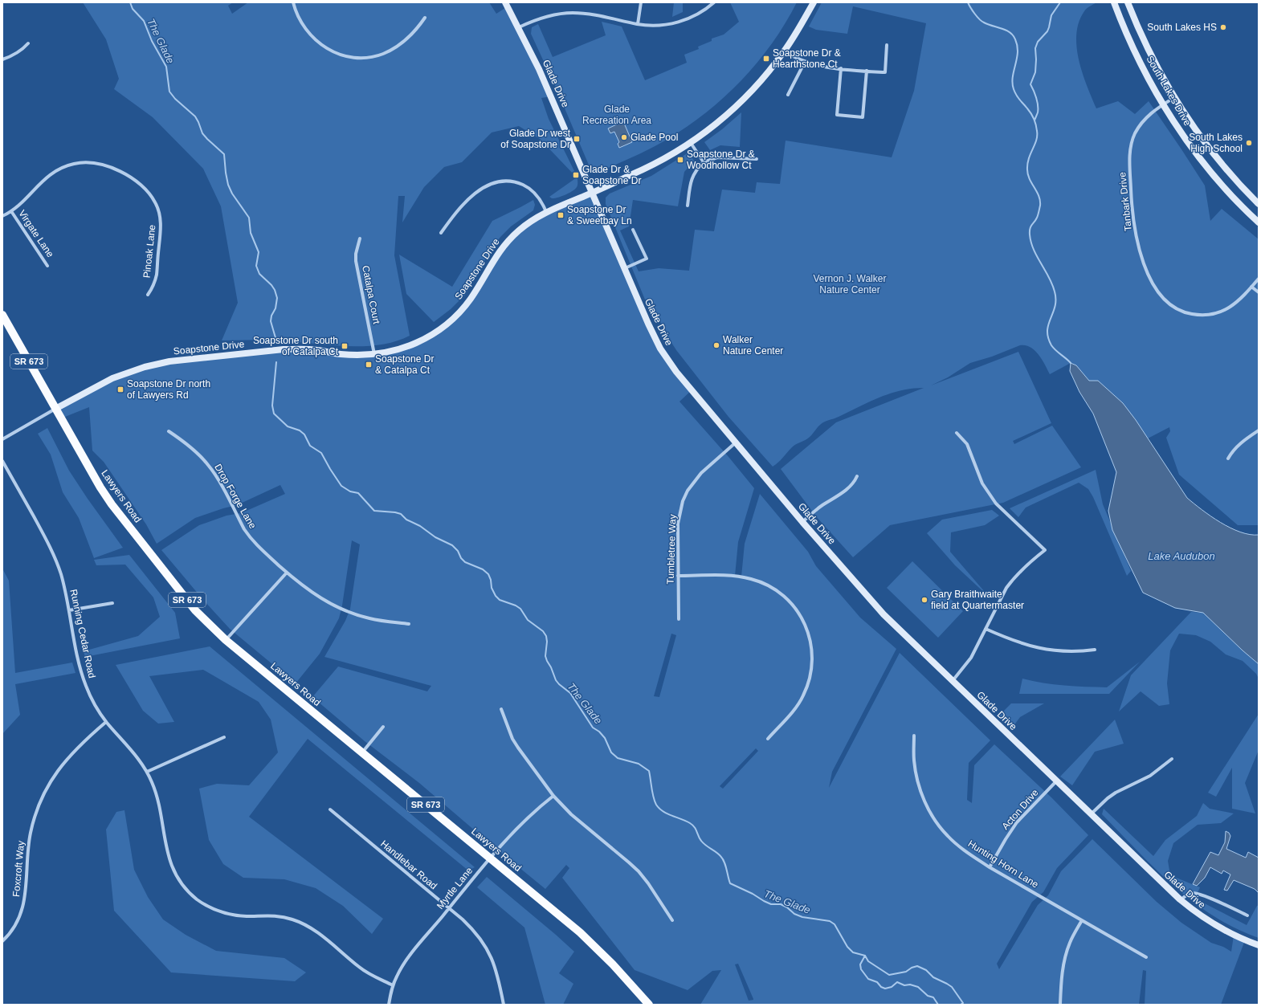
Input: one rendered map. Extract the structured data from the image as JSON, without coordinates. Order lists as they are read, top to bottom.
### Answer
{
  "streets": {
    "main road": ["SR 673", "Lawyers Road"],
    "street": [
      "Glade Drive",
      "South Lakes Drive",
      "Tanbark Drive",
      "Virgate Lane",
      "Pinoak Lane",
      "Soapstone Drive",
      "Catalpa Court",
      "Drop Forge Lane",
      "Tumbletree Way",
      "Running Cedar Road",
      "Acton Drive",
      "Hunting Horn Lane",
      "Handlebar Road",
      "Foxcroft Way",
      "Myrtle Lane"
    ]
  },
  "crossings": [
    ["Glade Drive", "Soapstone Drive"],
    ["Glade Drive", "Tumbletree Way"],
    ["Glade Drive", "Acton Drive"],
    ["South Lakes Drive", "Tanbark Drive"],
    ["Virgate Lane", "Pinoak Lane"],
    ["Soapstone Drive", "Catalpa Court"],
    ["Soapstone Drive", "Lawyers Road"],
    ["Lawyers Road", "Myrtle Lane"],
    ["Running Cedar Road", "Foxcroft Way"],
    ["Running Cedar Road", "Myrtle Lane"],
    ["Acton Drive", "Hunting Horn Lane"],
    ["Handlebar Road", "Myrtle Lane"]
  ],
  "water": ["The Glade", "Lake Audubon"],
  "parks": ["Glade Recreation Area", "Vernon J. Walker Nature Center"],
  "places": {
    "other": [
      "South Lakes HS",
      "Glade Pool",
      "South Lakes High School",
      "Walker Nature Center",
      "Gary Braithwaite field at Quartermaster"
    ],
    "transit": [
      "Soapstone Dr & Hearthstone Ct",
      "Glade Dr west of Soapstone Dr",
      "Soapstone Dr & Woodhollow Ct",
      "Glade Dr & Soapstone Dr",
      "Soapstone Dr & Sweetbay Ln",
      "Soapstone Dr south of Catalpa Ct",
      "Soapstone Dr & Catalpa Ct",
      "Soapstone Dr north of Lawyers Rd"
    ]
  }
}
